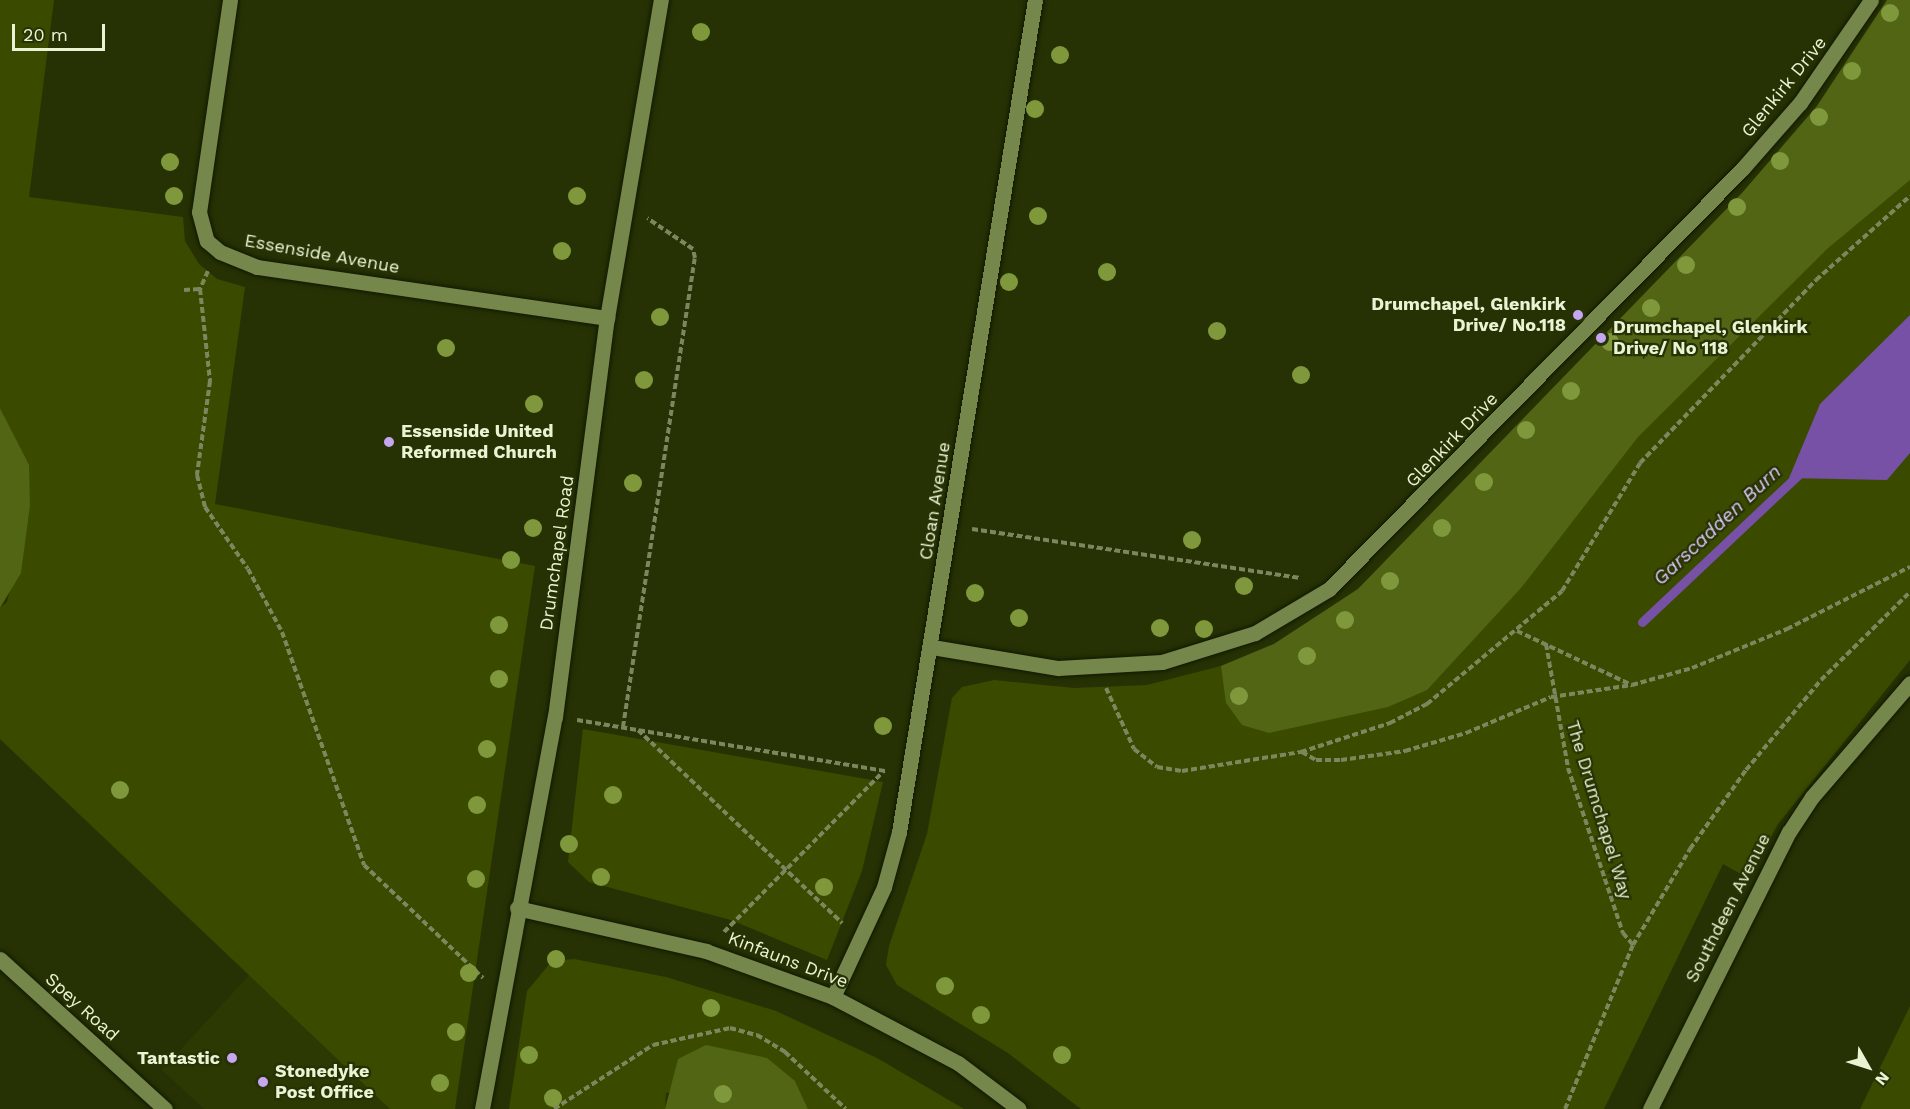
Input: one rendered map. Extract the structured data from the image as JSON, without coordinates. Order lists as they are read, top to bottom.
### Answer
{
  "streets": {
    "street": [
      "Glenkirk Drive",
      "Essenside Avenue",
      "Cloan Avenue",
      "Drumchapel Road",
      "Southdeen Avenue",
      "Kinfauns Drive",
      "Spey Road"
    ],
    "path": ["The Drumchapel Way"]
  },
  "crossings": [
    ["Glenkirk Drive", "Cloan Avenue"],
    ["Essenside Avenue", "Drumchapel Road"],
    ["Cloan Avenue", "Kinfauns Drive"],
    ["Drumchapel Road", "Kinfauns Drive"]
  ],
  "water": ["Garscadden Burn"],
  "places": [
    "Drumchapel, Glenkirk Drive/ No.118",
    "Drumchapel, Glenkirk Drive/ No 118",
    "Essenside United Reformed Church",
    "Tantastic",
    "Stonedyke Post Office"
  ],
  "scale_bar": "20 m",
  "north": "bottom right"
}
